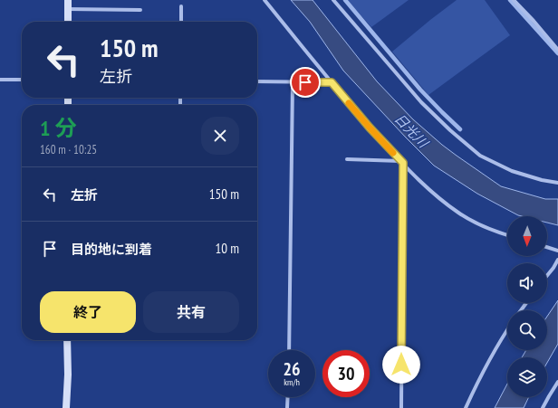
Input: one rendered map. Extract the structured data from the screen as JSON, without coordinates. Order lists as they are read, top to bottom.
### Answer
{
  "water": ["日光川"],
  "north": "bottom",
  "page": {
    "turn": ["150 m", "左折"],
    "heading": ["1 分", "160 m · 10:25"],
    "list": [
      {
        "name": "左折",
        "value": "150 m"
      },
      {
        "name": "目的地に到着",
        "value": "10 m"
      }
    ],
    "buttons": ["終了", "共有"],
    "speed": "26 km/h",
    "limit": "30"
  }
}
